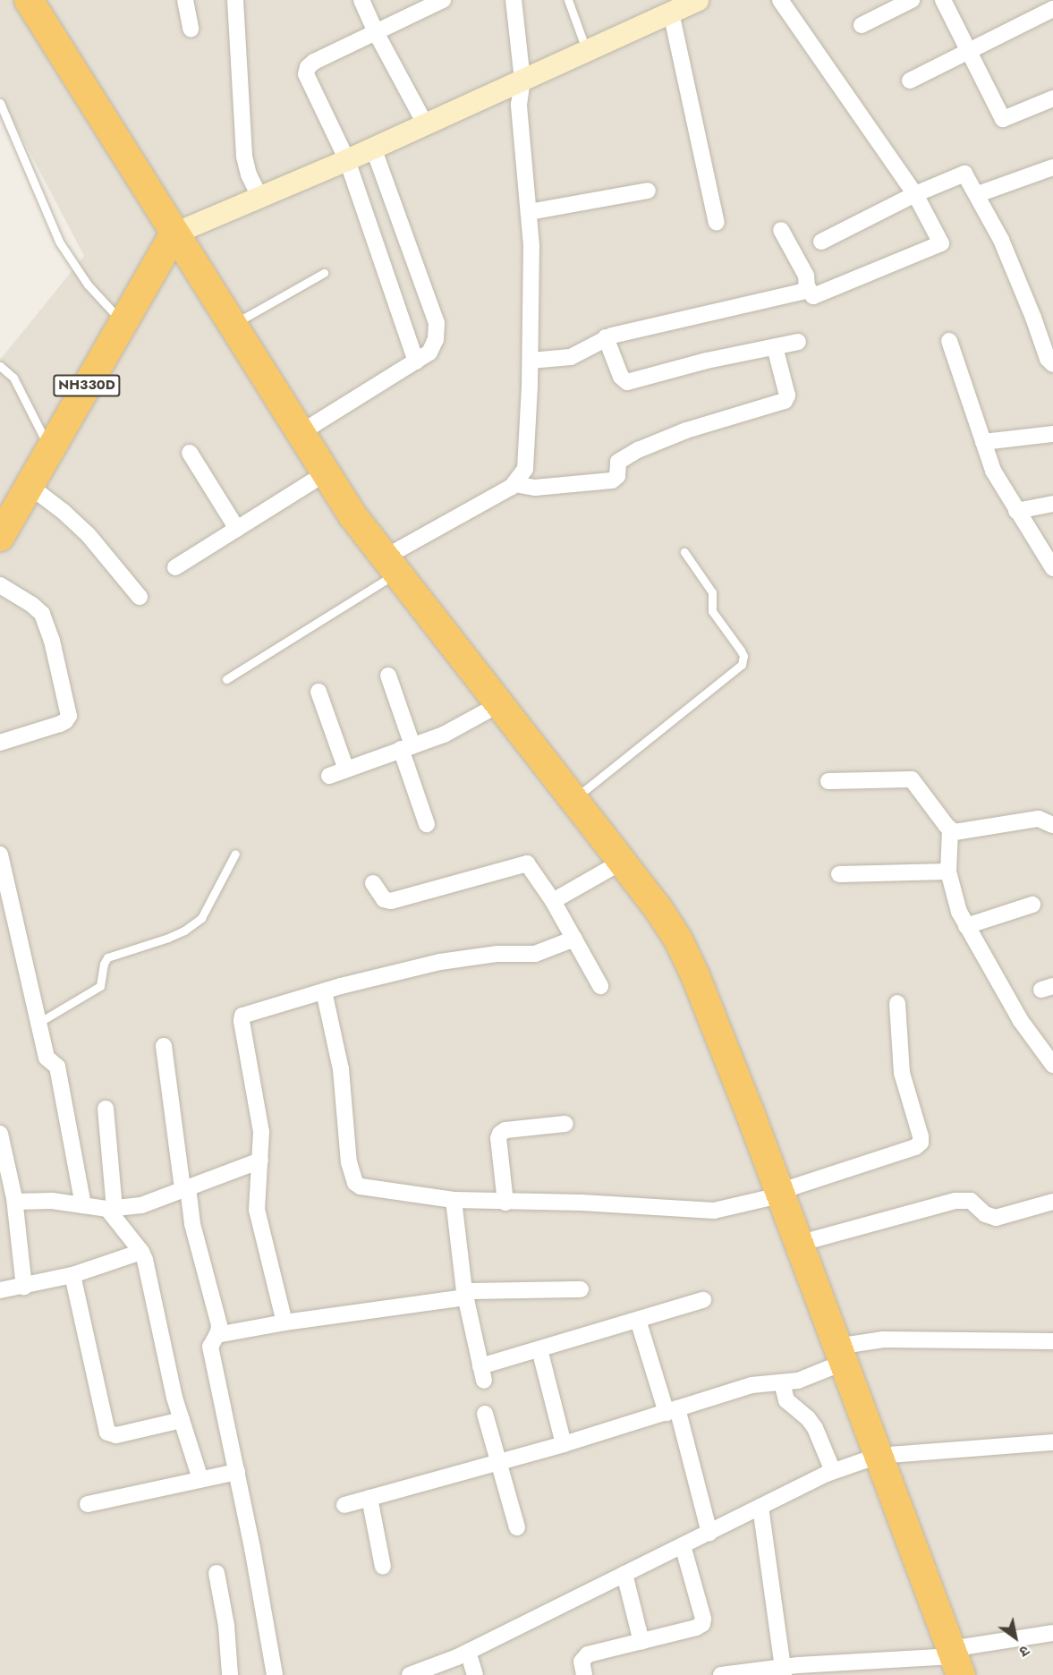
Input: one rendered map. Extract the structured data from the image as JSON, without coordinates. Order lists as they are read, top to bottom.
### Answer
{
  "streets": {
    "highway": ["NH330D"]
  },
  "north": "bottom right"
}
